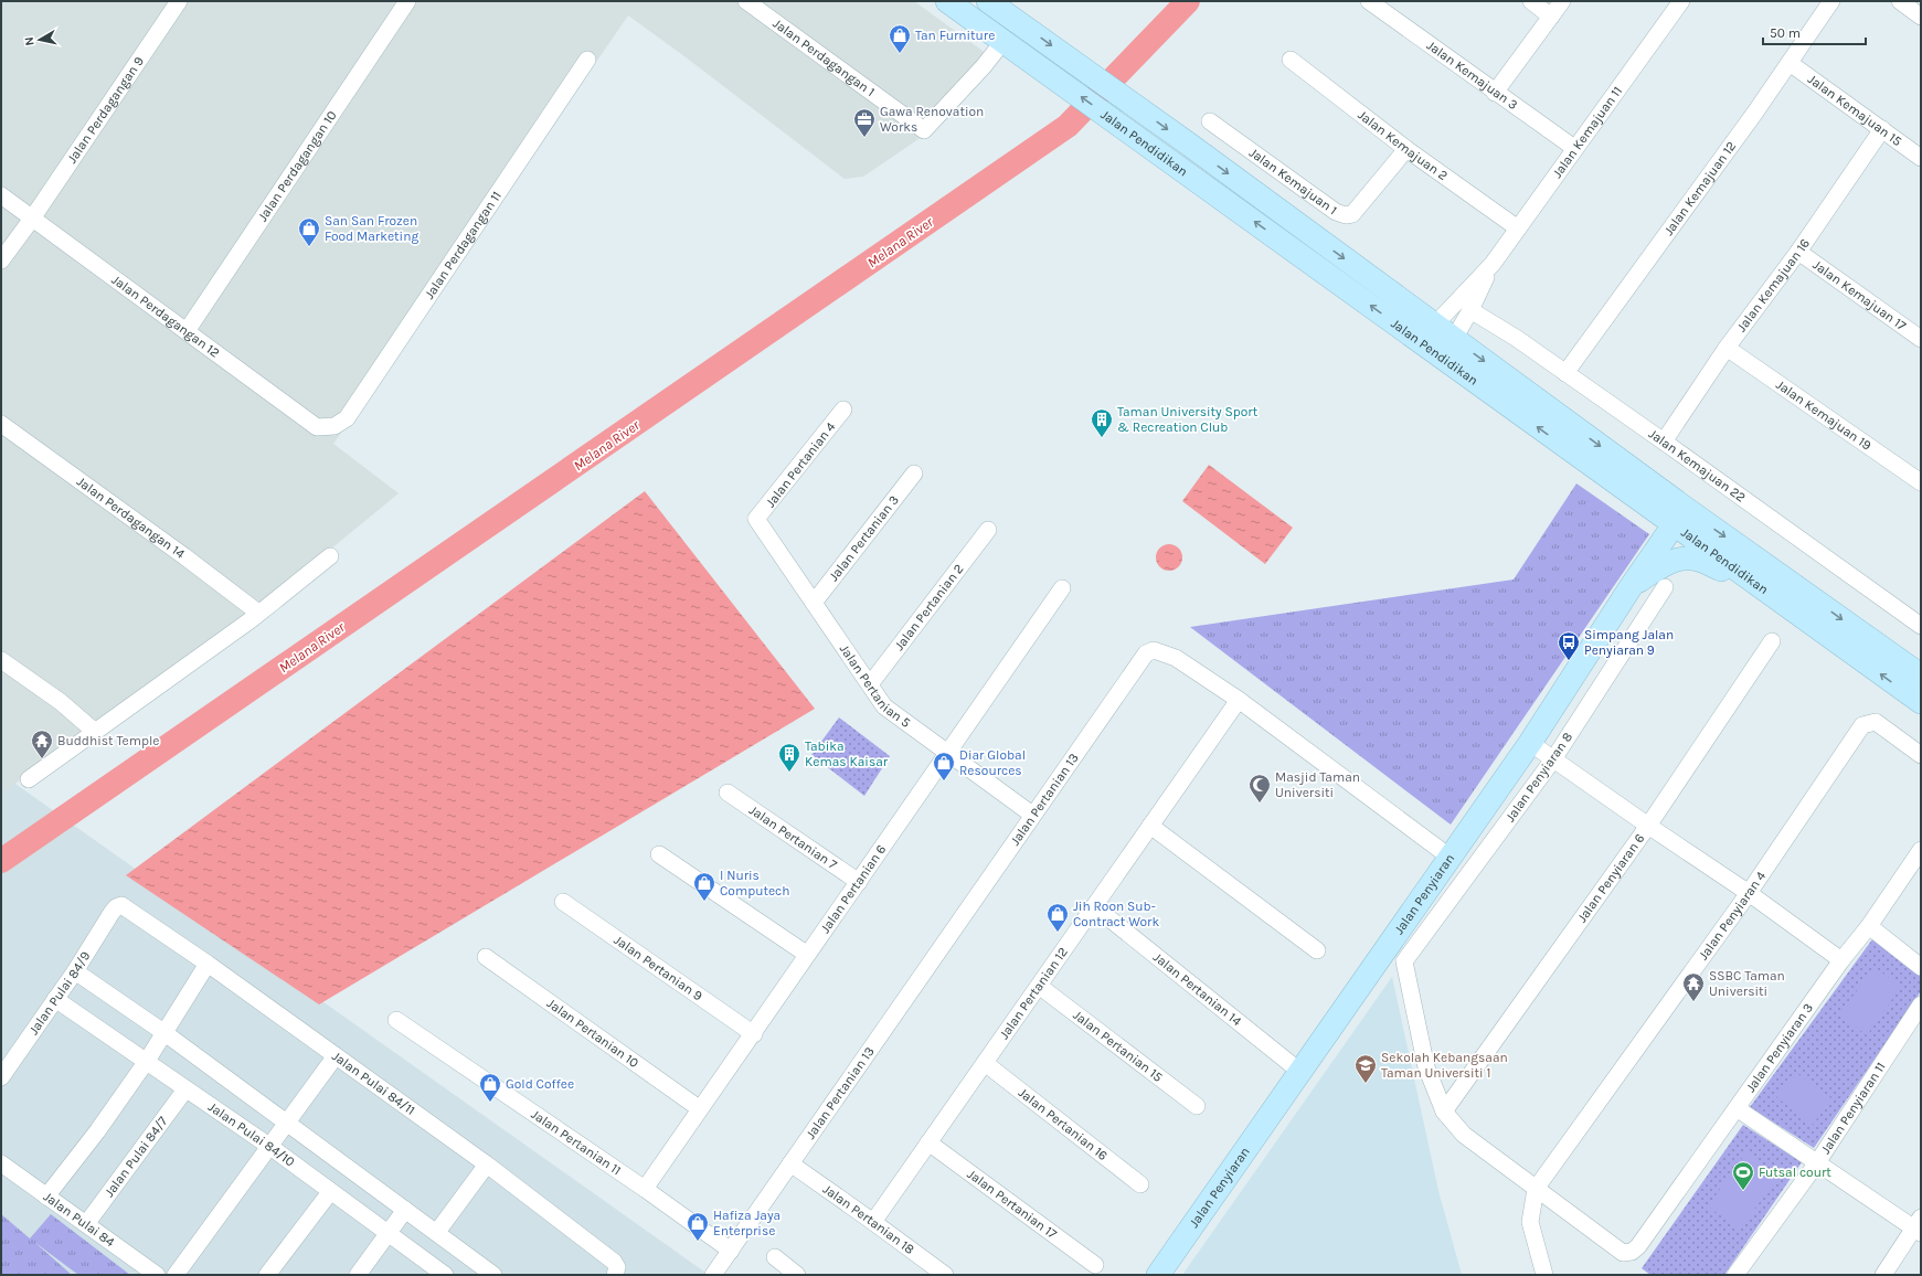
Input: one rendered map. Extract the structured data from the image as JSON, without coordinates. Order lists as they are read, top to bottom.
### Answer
{
  "streets": {
    "main road": ["Jalan Pendidikan", "Jalan Penyiaran"],
    "street": [
      "Jalan Perdagangan 1",
      "Jalan Kemajuan 3",
      "Jalan Perdagangan 9",
      "Jalan Kemajuan 15",
      "Jalan Kemajuan 11",
      "Jalan Kemajuan 2",
      "Jalan Perdagangan 10",
      "Jalan Kemajuan 1",
      "Jalan Kemajuan 12",
      "Jalan Perdagangan 11",
      "Jalan Kemajuan 16",
      "Jalan Kemajuan 17",
      "Jalan Perdagangan 12",
      "Jalan Kemajuan 19",
      "Jalan Pertanian 4",
      "Jalan Kemajuan 22",
      "Jalan Perdagangan 14",
      "Jalan Pertanian 3",
      "Jalan Pertanian 2",
      "Jalan Pertanian 5",
      "Jalan Penyiaran 8",
      "Jalan Pertanian 13",
      "Jalan Pertanian 7",
      "Jalan Penyiaran 6",
      "Jalan Pertanian 6",
      "Jalan Penyiaran 4",
      "Jalan Pertanian 9",
      "Jalan Pertanian 14",
      "Jalan Pulai 84/9",
      "Jalan Pertanian 12",
      "Jalan Pertanian 10",
      "Jalan Pertanian 15",
      "Jalan Penyiaran 3",
      "Jalan Pulai 84/11",
      "Jalan Penyiaran 11",
      "Jalan Pertanian 16",
      "Jalan Pulai 84/10",
      "Jalan Pertanian 11",
      "Jalan Pulai 84/7",
      "Jalan Pertanian 17",
      "Jalan Pertanian 18",
      "Jalan Pulai 84"
    ]
  },
  "crossings": [
    ["Jalan Perdagangan 1", "Jalan Pendidikan"],
    ["Jalan Kemajuan 3", "Jalan Kemajuan 11"],
    ["Jalan Perdagangan 9", "Jalan Perdagangan 12"],
    ["Jalan Kemajuan 15", "Jalan Kemajuan 12"],
    ["Jalan Kemajuan 15", "Jalan Kemajuan 16"],
    ["Jalan Kemajuan 11", "Jalan Pendidikan"],
    ["Jalan Kemajuan 11", "Jalan Kemajuan 2"],
    ["Jalan Kemajuan 11", "Jalan Kemajuan 22"],
    ["Jalan Pendidikan", "Jalan Penyiaran"],
    ["Jalan Kemajuan 2", "Jalan Kemajuan 1"],
    ["Jalan Perdagangan 10", "Jalan Perdagangan 12"],
    ["Jalan Kemajuan 12", "Jalan Kemajuan 22"],
    ["Jalan Perdagangan 11", "Jalan Perdagangan 12"],
    ["Jalan Kemajuan 16", "Jalan Kemajuan 17"],
    ["Jalan Kemajuan 16", "Jalan Kemajuan 19"],
    ["Jalan Kemajuan 16", "Jalan Kemajuan 22"],
    ["Jalan Pertanian 4", "Jalan Pertanian 5"],
    ["Jalan Pertanian 3", "Jalan Pertanian 5"],
    ["Jalan Pertanian 2", "Jalan Pertanian 5"],
    ["Jalan Pertanian 5", "Jalan Pertanian 13"],
    ["Jalan Pertanian 5", "Jalan Pertanian 6"],
    ["Jalan Penyiaran 8", "Jalan Penyiaran 6"],
    ["Jalan Pertanian 13", "Jalan Penyiaran"],
    ["Jalan Pertanian 13", "Jalan Pertanian 12"],
    ["Jalan Pertanian 13", "Jalan Pertanian 11"],
    ["Jalan Pertanian 13", "Jalan Pertanian 18"],
    ["Jalan Pertanian 7", "Jalan Pertanian 6"],
    ["Jalan Pertanian 6", "Jalan Pertanian 9"],
    ["Jalan Pertanian 6", "Jalan Pertanian 10"],
    ["Jalan Pertanian 6", "Jalan Pertanian 11"],
    ["Jalan Penyiaran", "Jalan Pertanian 14"],
    ["Jalan Penyiaran 4", "Jalan Penyiaran 3"],
    ["Jalan Pertanian 14", "Jalan Pertanian 12"],
    ["Jalan Pulai 84/9", "Jalan Pulai 84/11"],
    ["Jalan Pulai 84/9", "Jalan Pulai 84/10"],
    ["Jalan Pertanian 12", "Jalan Pertanian 15"],
    ["Jalan Pertanian 12", "Jalan Pertanian 16"],
    ["Jalan Pertanian 12", "Jalan Pertanian 17"],
    ["Jalan Pertanian 12", "Jalan Pertanian 18"],
    ["Jalan Pulai 84/10", "Jalan Pulai 84/7"],
    ["Jalan Pulai 84/7", "Jalan Pulai 84"]
  ],
  "water": ["Melana River"],
  "places": {
    "shop": [
      "Tan Furniture",
      "San San Frozen Food Marketing",
      "Diar Global Resources",
      "I Nuris Computech",
      "Jih Roon Sub- Contract Work",
      "Gold Coffee",
      "Hafiza Jaya Enterprise"
    ],
    "office": ["Gawa Renovation Works"],
    "building": ["Taman University Sport & Recreation Club", "Tabika Kemas Kaisar"],
    "bus stop": ["Simpang Jalan Penyiaran 9"],
    "temple": ["Buddhist Temple", "SSBC Taman Universiti"],
    "mosque": ["Masjid Taman Universiti"],
    "school or university": ["Sekolah Kebangsaan Taman Universiti 1"],
    "sports": ["Futsal court"]
  },
  "scale_bar": "50 m",
  "north": "left"
}
